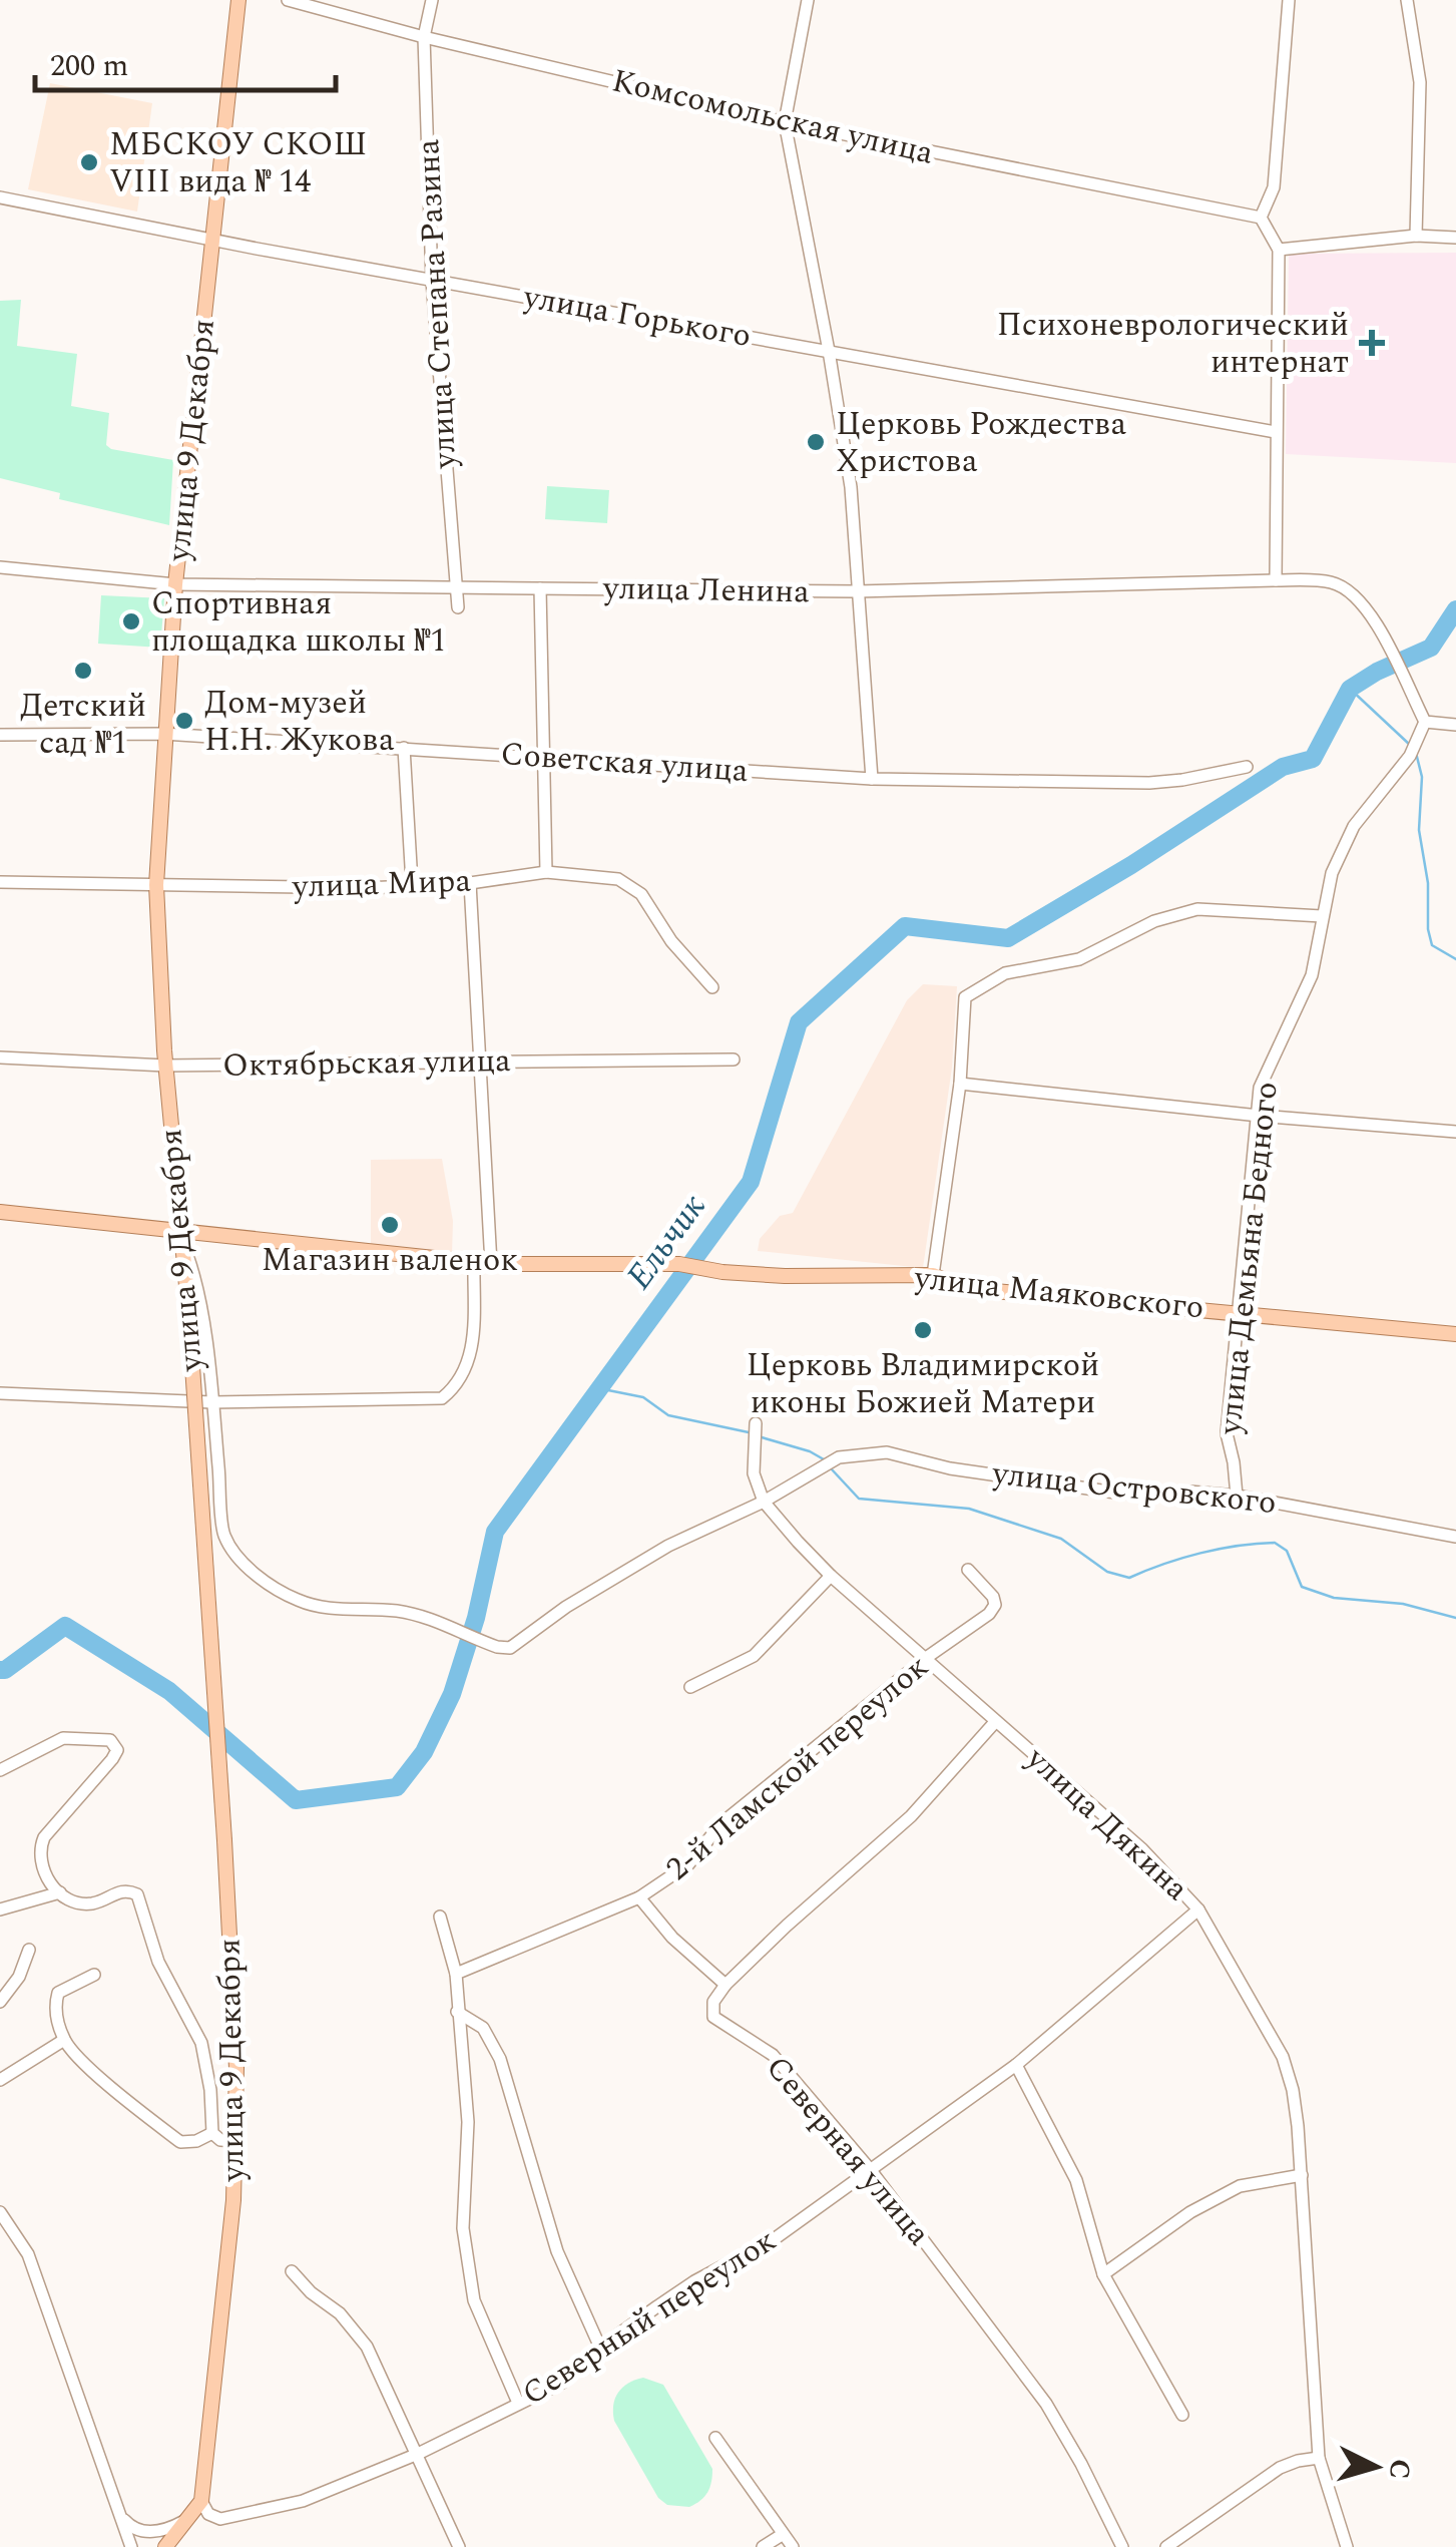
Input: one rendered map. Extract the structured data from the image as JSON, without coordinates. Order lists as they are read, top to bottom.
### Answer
{
  "streets": {
    "main road": ["улица 9 Декабря", "улица Маяковского"],
    "street": [
      "Комсомольская улица",
      "улица Степана Разина",
      "улица Горького",
      "улица Ленина",
      "Советская улица",
      "улица Мира",
      "Октябрьская улица",
      "улица Демьяна Бедного",
      "улица Островского",
      "2-й Ламской переулок",
      "улица Дякина",
      "Северная улица",
      "Северный переулок"
    ]
  },
  "crossings": [
    ["Комсомольская улица", "улица Степана Разина"],
    ["улица Степана Разина", "улица Горького"],
    ["улица Степана Разина", "улица Ленина"],
    ["улица Горького", "улица 9 Декабря"],
    ["улица 9 Декабря", "улица Ленина"],
    ["улица 9 Декабря", "Советская улица"],
    ["улица 9 Декабря", "улица Мира"],
    ["улица 9 Декабря", "Октябрьская улица"],
    ["улица 9 Декабря", "Северный переулок"],
    ["улица Ленина", "улица Демьяна Бедного"],
    ["улица Демьяна Бедного", "улица Маяковского"],
    ["улица Демьяна Бедного", "улица Островского"],
    ["улица Островского", "улица Дякина"],
    ["2-й Ламской переулок", "улица Дякина"],
    ["улица Дякина", "Северный переулок"],
    ["Северная улица", "Северный переулок"]
  ],
  "water": ["Ельчик"],
  "places": {
    "other": [
      "МБСКОУ СКОШ VIII вида № 14",
      "Церковь Рождества Христова",
      "Спортивная площадка школы №1",
      "Детский сад №1",
      "Дом-музей Н.Н. Жукова",
      "Магазин валенок",
      "Церковь Владимирской иконы Божией Матери"
    ],
    "health": ["Психоневрологический интернат"]
  },
  "scale_bar": "200 m",
  "north": "right"
}
